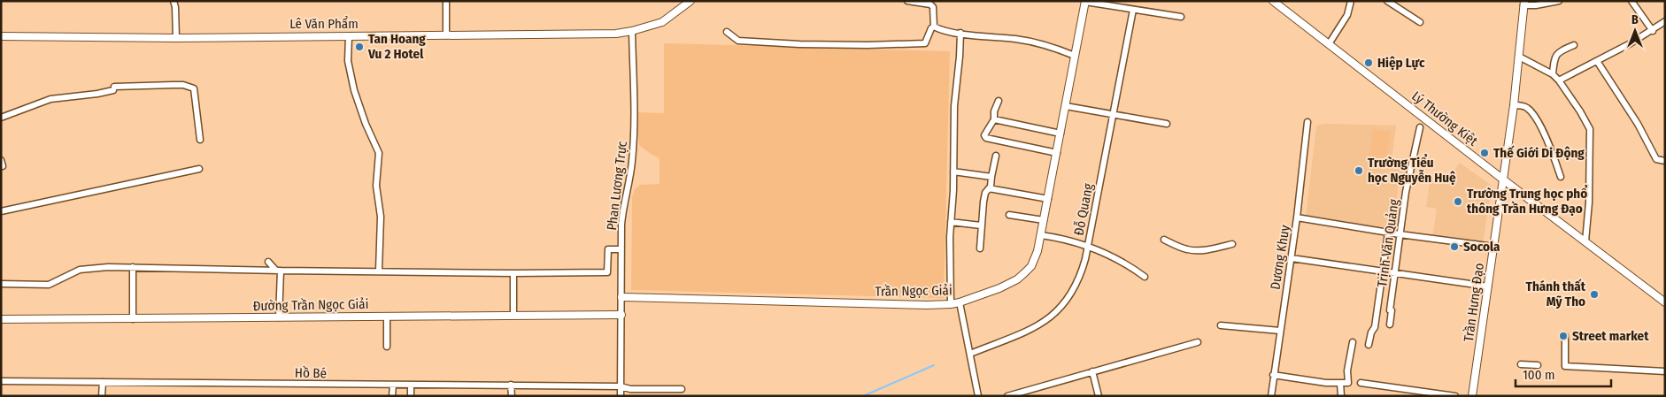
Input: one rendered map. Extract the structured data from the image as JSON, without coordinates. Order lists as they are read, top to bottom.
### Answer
{
  "streets": {
    "street": [
      "Lê Văn Phẩm",
      "Lý Thường Kiệt",
      "Phan Lương Trực",
      "Đỗ Quang",
      "Trịnh Văn Quảng",
      "Dương Khuy",
      "Trần Ngọc Giải",
      "Trần Hưng Đạo",
      "Đường Trần Ngọc Giải",
      "Hồ Bé"
    ]
  },
  "crossings": [
    ["Lê Văn Phẩm", "Phan Lương Trực"],
    ["Lý Thường Kiệt", "Trần Hưng Đạo"],
    ["Phan Lương Trực", "Trần Ngọc Giải"],
    ["Phan Lương Trực", "Đường Trần Ngọc Giải"],
    ["Phan Lương Trực", "Hồ Bé"]
  ],
  "places": [
    "Tan Hoang Vu 2 Hotel",
    "Hiệp Lực",
    "Thế Giới Di Động",
    "Trường Tiểu học Nguyễn Huệ",
    "Trường Trung học phổ thông Trần Hưng Đạo",
    "Socola",
    "Thánh thất Mỹ Tho",
    "Street market"
  ],
  "scale_bar": "100 m",
  "north": "top"
}
